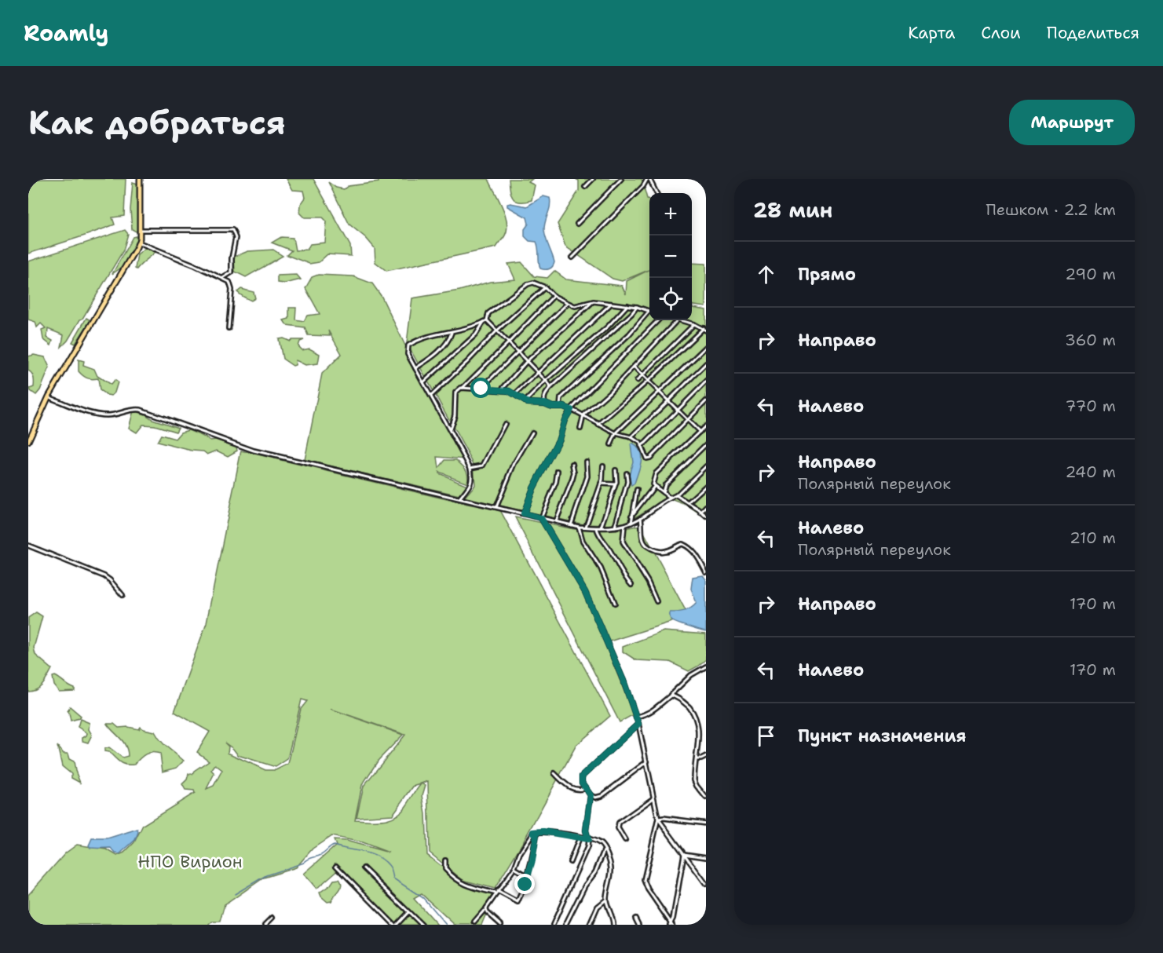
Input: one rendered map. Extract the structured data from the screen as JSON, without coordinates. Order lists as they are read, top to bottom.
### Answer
{
  "parks": ["НПО Вирион"],
  "page": {
    "header": "Roamly",
    "nav": ["Карта", "Слои", "Поделиться"],
    "buttons": "Маршрут",
    "title": "Как добраться",
    "heading": ["28 мин", "Пешком · 2.2 km"],
    "map_buttons": ["+", "−"],
    "list": [
      ["Прямо", "290 m"],
      ["Направо", "360 m"],
      ["Налево", "770 m"],
      ["Направо", "Полярный переулок", "240 m"],
      ["Налево", "Полярный переулок", "210 m"],
      ["Направо", "170 m"],
      ["Налево", "170 m"],
      "Пункт назначения"
    ]
  }
}
